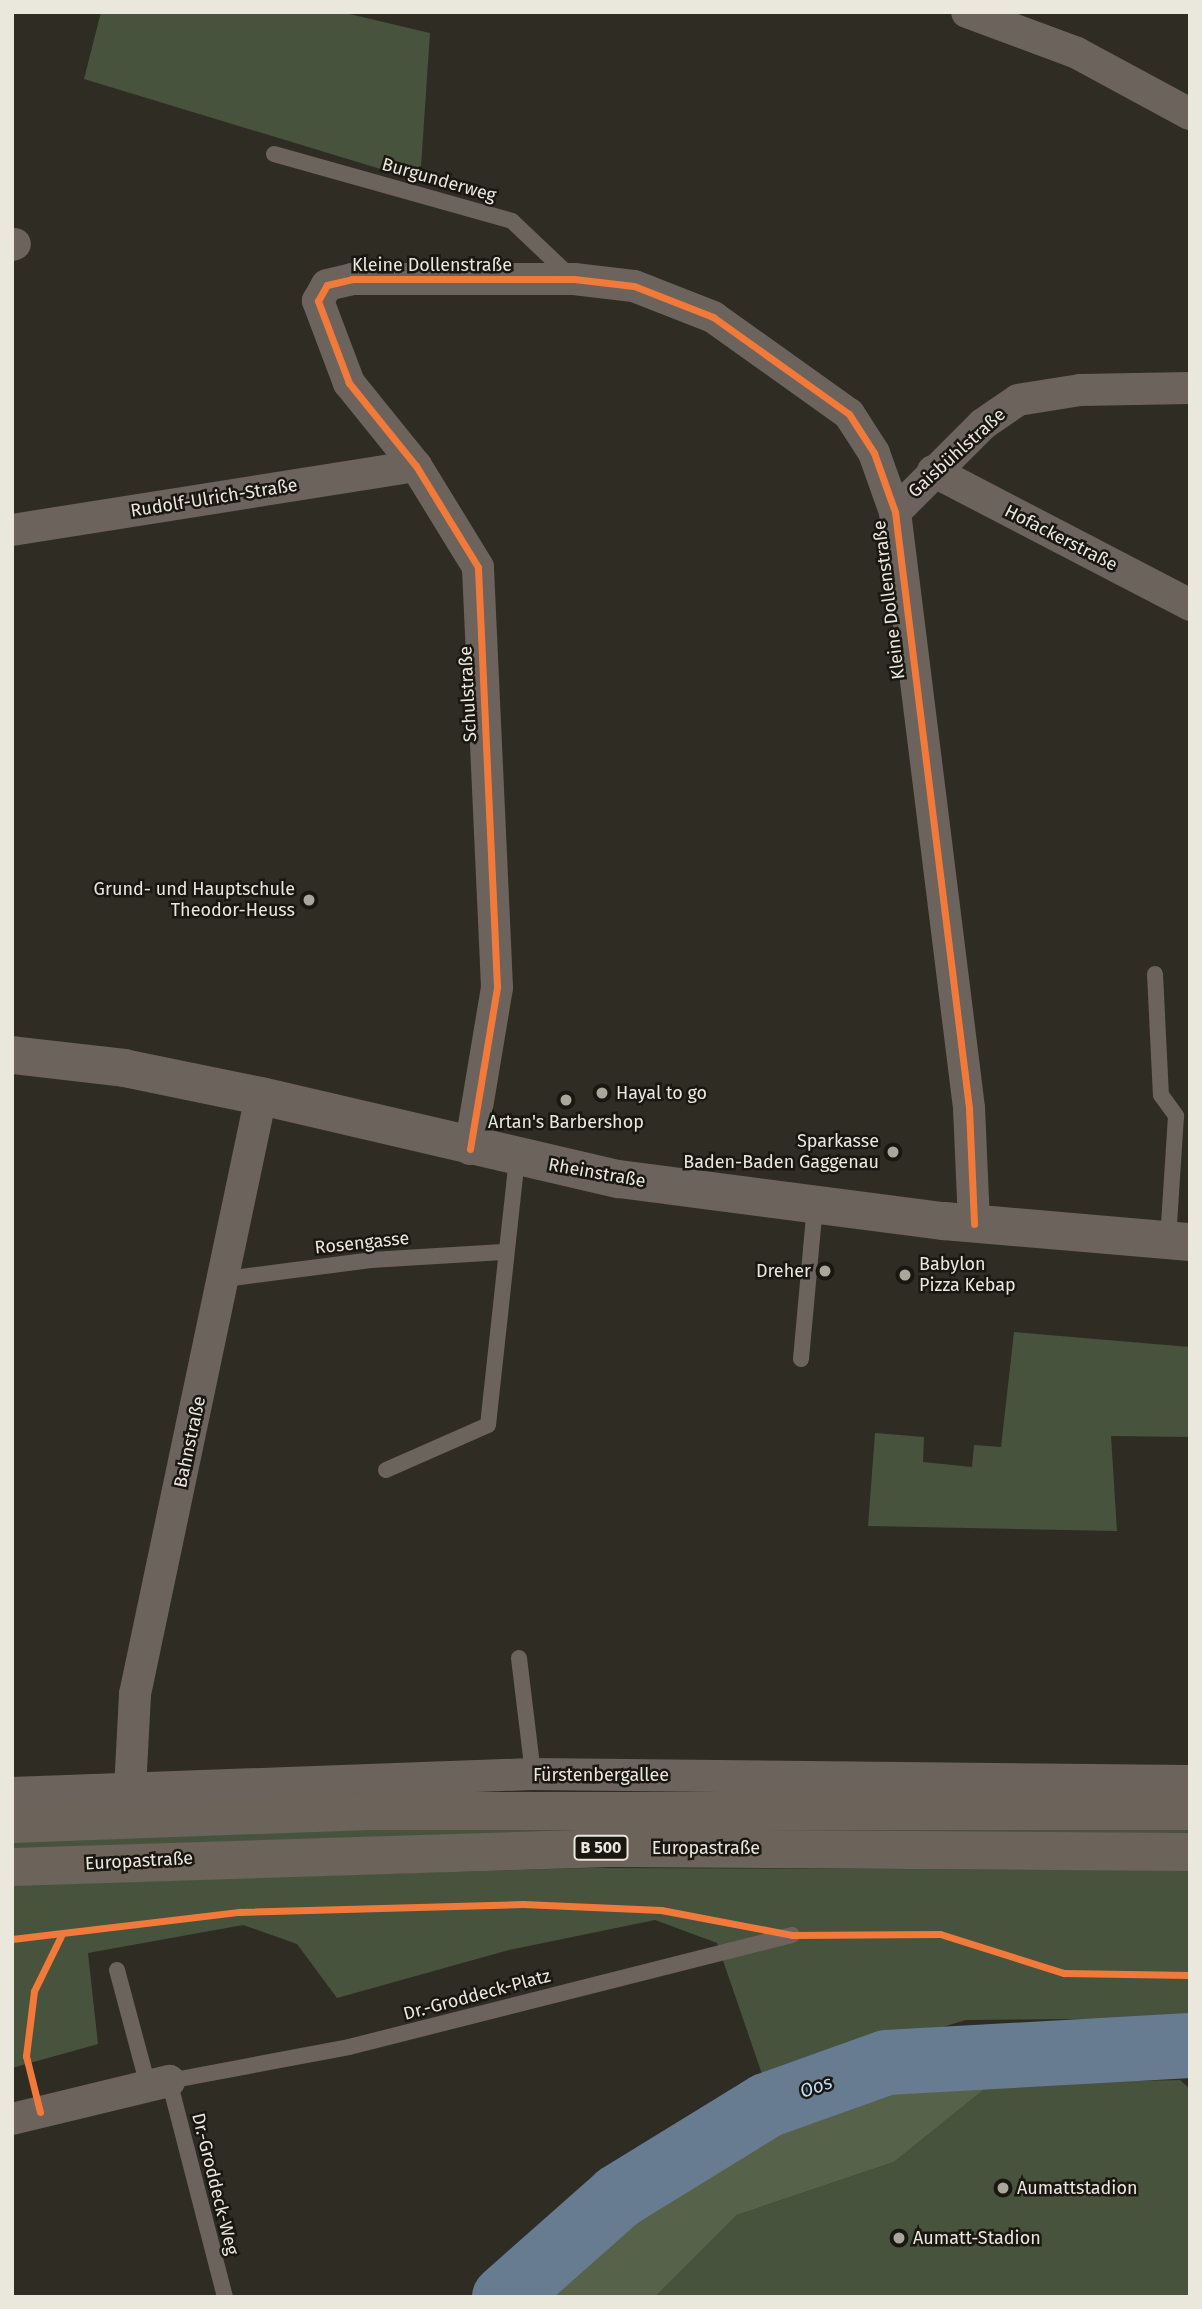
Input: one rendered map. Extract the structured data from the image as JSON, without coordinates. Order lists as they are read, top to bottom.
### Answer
{
  "streets": {
    "main road": ["B 500", "Europastraße"],
    "street": [
      "Kleine Dollenstraße",
      "Gaisbühlstraße",
      "Rudolf-Ulrich-Straße",
      "Hofackerstraße",
      "Schulstraße",
      "Rheinstraße",
      "Bahnstraße",
      "Fürstenbergallee"
    ],
    "lane": [
      "Burgunderweg",
      "Rosengasse",
      "Dr.-Groddeck-Platz",
      "Dr.-Groddeck-Weg"
    ]
  },
  "crossings": [
    ["Burgunderweg", "Kleine Dollenstraße"],
    ["Kleine Dollenstraße", "Gaisbühlstraße"],
    ["Kleine Dollenstraße", "Schulstraße"],
    ["Kleine Dollenstraße", "Rheinstraße"],
    ["Gaisbühlstraße", "Hofackerstraße"],
    ["Rudolf-Ulrich-Straße", "Schulstraße"],
    ["Schulstraße", "Rheinstraße"],
    ["Rheinstraße", "Bahnstraße"],
    ["Rosengasse", "Bahnstraße"],
    ["Bahnstraße", "Fürstenbergallee"],
    ["Dr.-Groddeck-Platz", "Dr.-Groddeck-Weg"]
  ],
  "water": ["Oos"],
  "places": [
    "Grund- und Hauptschule Theodor-Heuss",
    "Hayal to go",
    "Artan's Barbershop",
    "Sparkasse Baden-Baden Gaggenau",
    "Dreher",
    "Babylon Pizza Kebap",
    "Aumattstadion",
    "Aumatt-Stadion"
  ]
}
